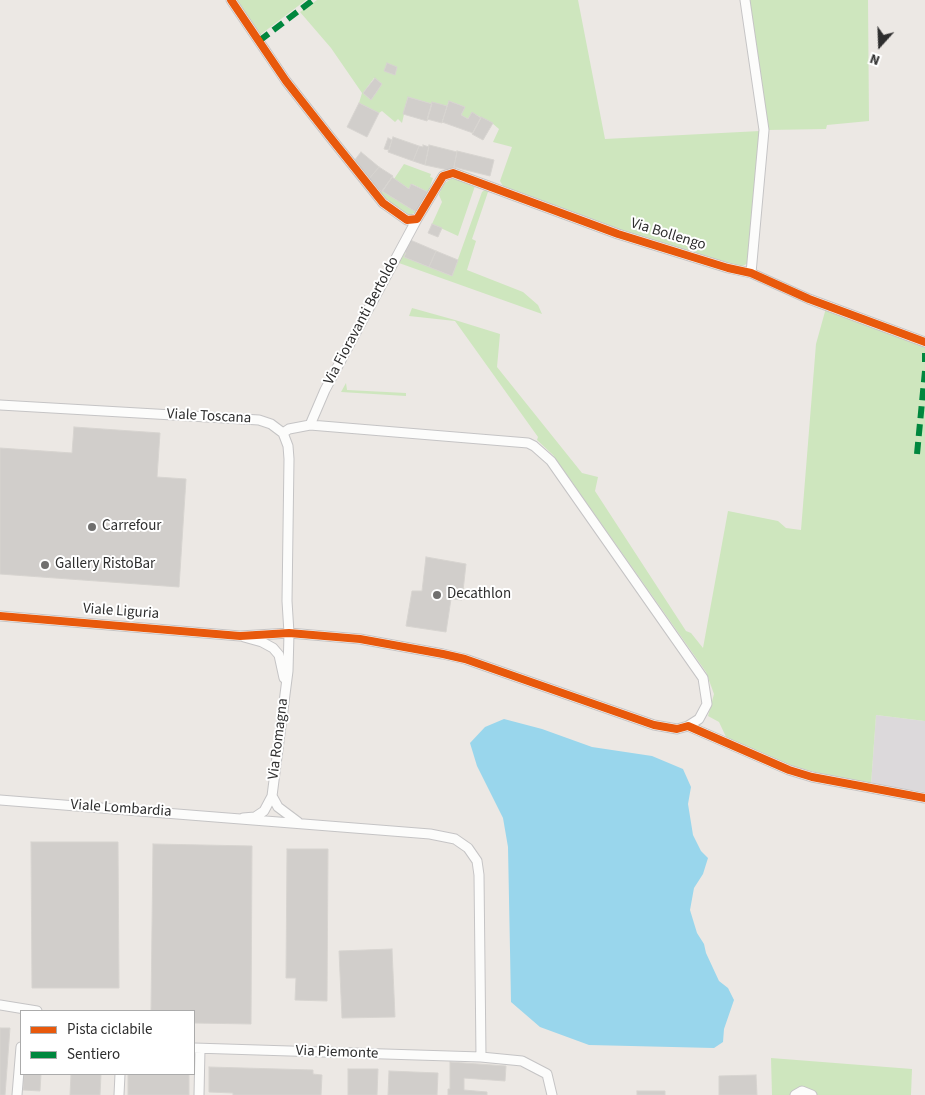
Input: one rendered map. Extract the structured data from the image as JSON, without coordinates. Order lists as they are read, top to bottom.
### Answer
{
  "streets": {
    "street": [
      "Via Bollengo",
      "Via Fioravanti Bertoldo",
      "Viale Toscana",
      "Viale Liguria",
      "Via Romagna",
      "Viale Lombardia",
      "Via Piemonte"
    ]
  },
  "crossings": [
    ["Via Bollengo", "Via Fioravanti Bertoldo"],
    ["Viale Lombardia", "Via Piemonte"]
  ],
  "places": ["Carrefour", "Gallery RistoBar", "Decathlon"],
  "legend": ["Pista ciclabile", "Sentiero"],
  "north": "bottom"
}
